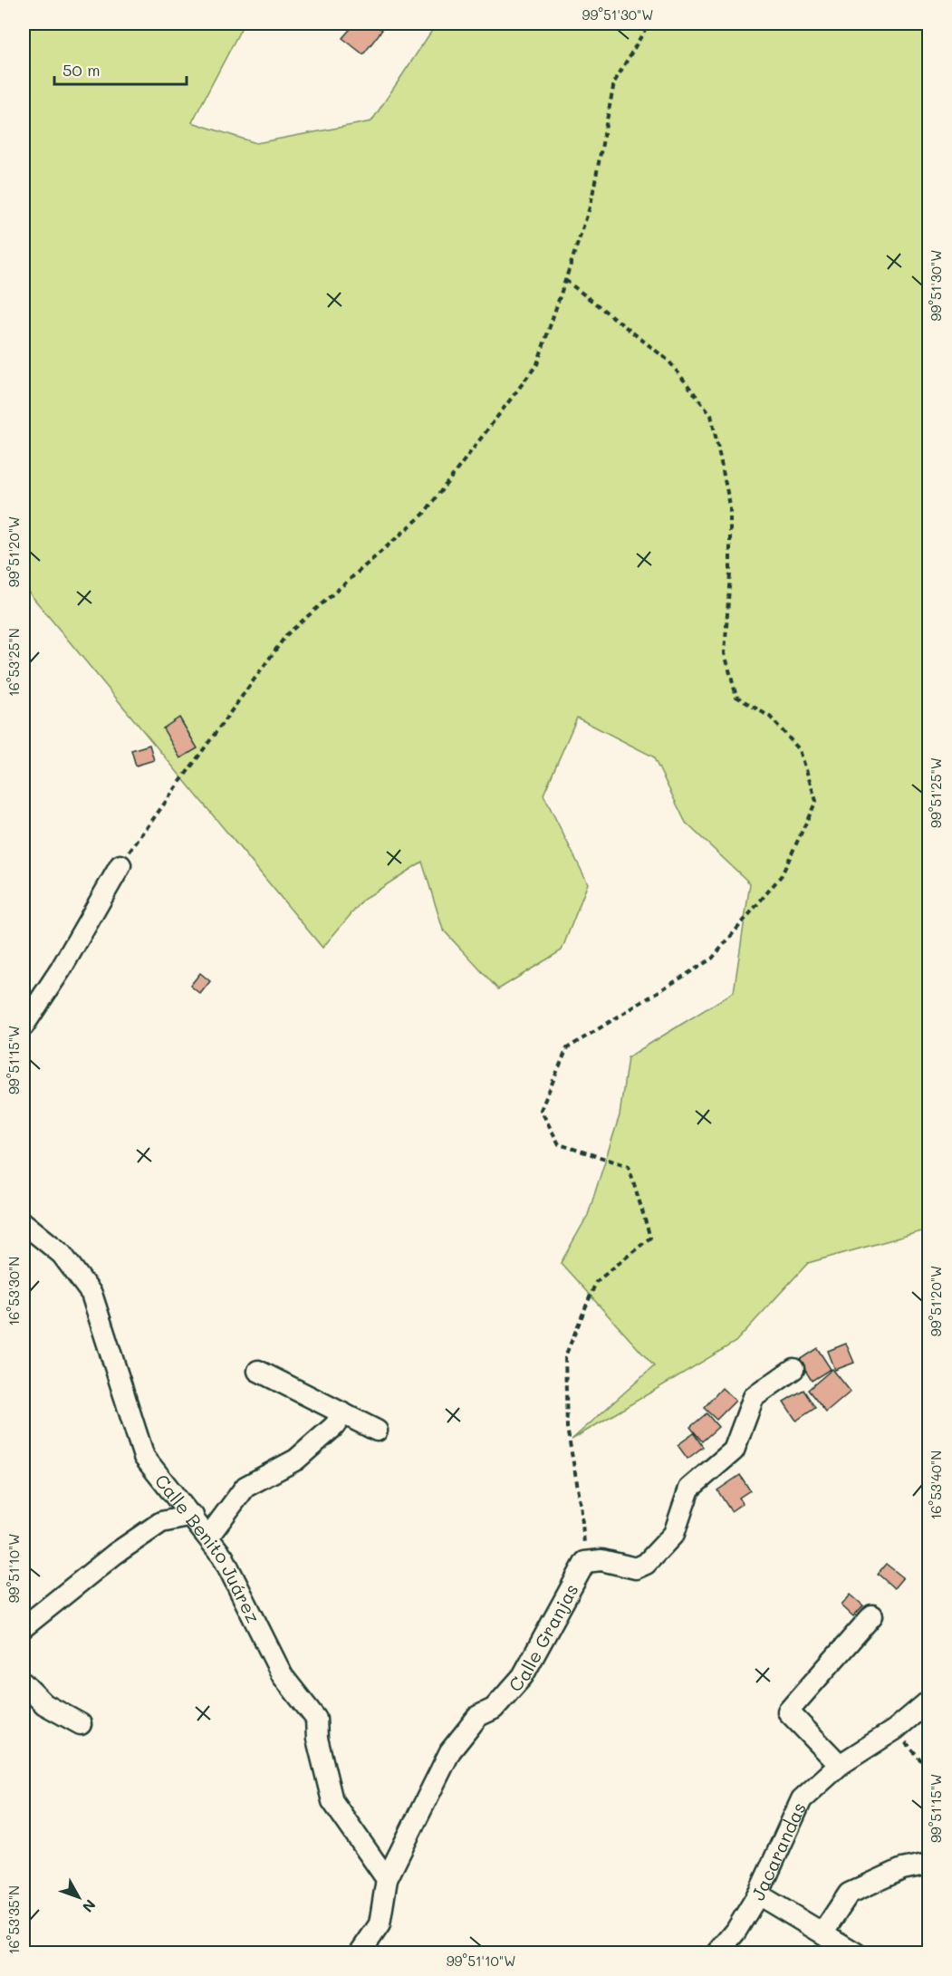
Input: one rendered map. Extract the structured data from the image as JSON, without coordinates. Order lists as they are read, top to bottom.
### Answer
{
  "streets": {
    "street": ["Calle Benito Juárez", "Calle Granjas", "Jacarandas"]
  },
  "crossings": [
    ["Calle Benito Juárez", "Calle Granjas"]
  ],
  "scale_bar": "50 m",
  "north": "bottom right",
  "coordinates": [
    "99°51'30\"W",
    "99°51'20\"W",
    "16°53'25\"N",
    "99°51'25\"W",
    "99°51'15\"W",
    "16°53'30\"N",
    "16°53'40\"N",
    "99°51'10\"W",
    "16°53'35\"N"
  ]
}
